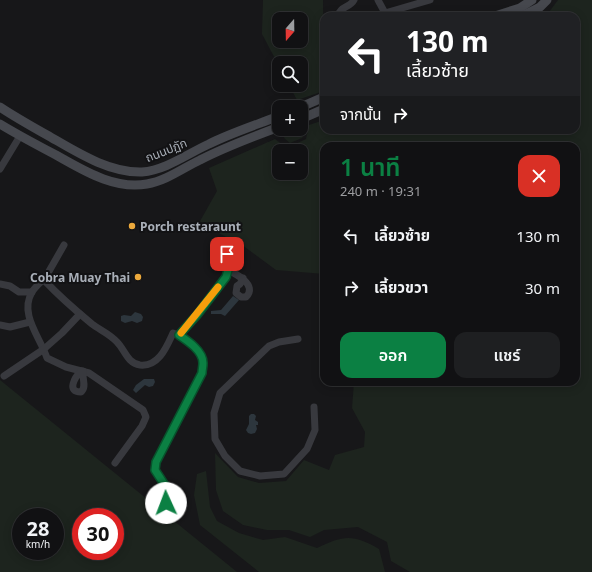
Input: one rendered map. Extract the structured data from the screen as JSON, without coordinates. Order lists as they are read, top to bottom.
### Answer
{
  "streets": {
    "main road": ["ถนนปฏัก"]
  },
  "places": ["Porch restaraunt", "Cobra Muay Thai"],
  "north": "bottom",
  "page": {
    "map_buttons": ["+", "−"],
    "turn": ["130 m", "เลี้ยวซ้าย"],
    "then": "จากนั้น",
    "heading": ["1 นาที", "240 m · 19:31"],
    "list": [
      {
        "name": "เลี้ยวซ้าย",
        "value": "130 m"
      },
      {
        "name": "เลี้ยวขวา",
        "value": "30 m"
      }
    ],
    "buttons": ["ออก", "แชร์"],
    "speed": "28 km/h",
    "limit": "30"
  }
}
